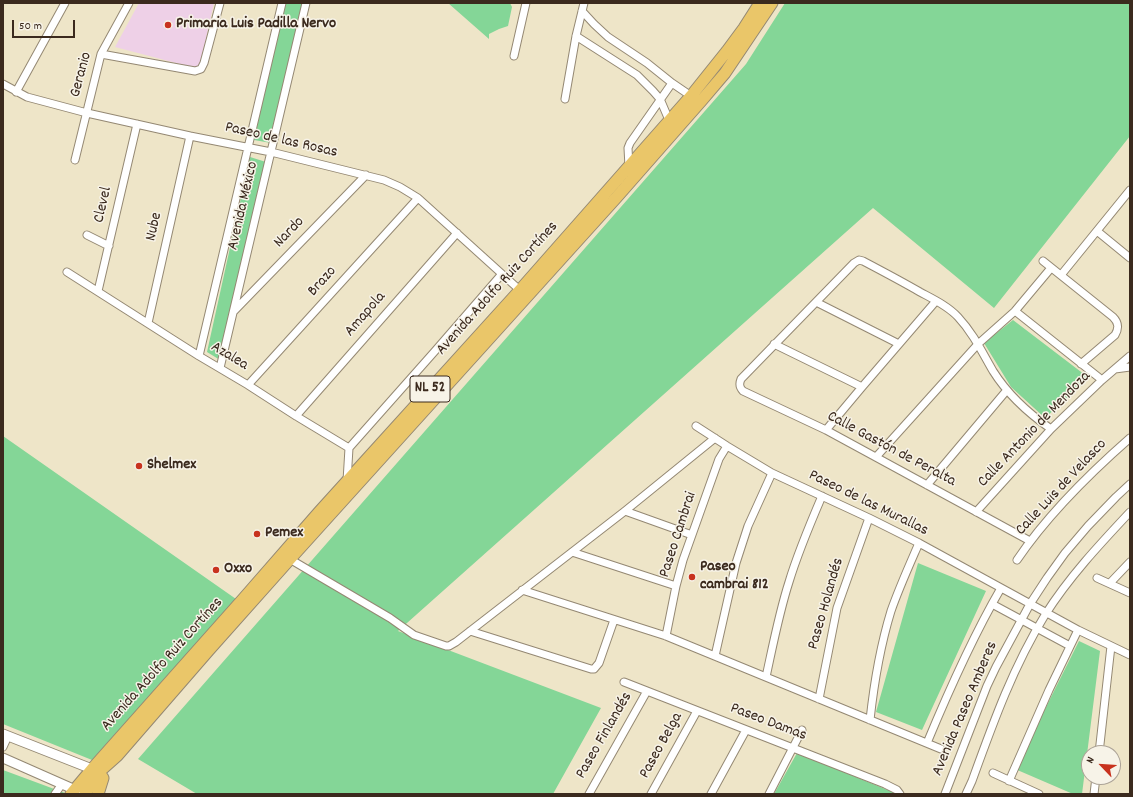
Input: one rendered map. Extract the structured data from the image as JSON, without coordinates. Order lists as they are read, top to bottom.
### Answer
{
  "streets": {
    "main road": ["Avenida Adolfo Ruiz Cortínes", "NL 52"],
    "street": [
      "Geranio",
      "Paseo de las Rosas",
      "Clevel",
      "Avenida México",
      "Nube",
      "Nardo",
      "Brazo",
      "Amapola",
      "Azalea",
      "Calle Antonio de Mendoza",
      "Calle Gastón de Peralta",
      "Calle Luis de Velasco",
      "Paseo de las Murallas",
      "Paseo Cambrai",
      "Paseo Holandés",
      "Avenida Paseo Amberes",
      "Paseo Damas",
      "Paseo Finlandés",
      "Paseo Belga"
    ]
  },
  "crossings": [
    ["Geranio", "Paseo de las Rosas"],
    ["Paseo de las Rosas", "Clevel"],
    ["Paseo de las Rosas", "Avenida México"],
    ["Paseo de las Rosas", "Nube"],
    ["Paseo de las Rosas", "Nardo"],
    ["Paseo de las Rosas", "Brazo"],
    ["Paseo de las Rosas", "Avenida Adolfo Ruiz Cortínes"],
    ["Paseo de las Rosas", "Amapola"],
    ["Clevel", "Azalea"],
    ["Avenida México", "Nardo"],
    ["Avenida México", "Azalea"],
    ["Nube", "Azalea"],
    ["Brazo", "Azalea"],
    ["Amapola", "Azalea"],
    ["Calle Antonio de Mendoza", "Calle Gastón de Peralta"],
    ["Calle Gastón de Peralta", "Calle Luis de Velasco"],
    ["Paseo de las Murallas", "Paseo Cambrai"],
    ["Paseo de las Murallas", "Paseo Holandés"],
    ["Paseo de las Murallas", "Avenida Paseo Amberes"],
    ["Paseo Damas", "Paseo Finlandés"],
    ["Paseo Damas", "Paseo Belga"]
  ],
  "places": [
    "Primaria Luis Padilla Nervo",
    "Shelmex",
    "Pemex",
    "Oxxo",
    "Paseo cambrai 812"
  ],
  "scale_bar": "50 m",
  "north": "top left"
}
